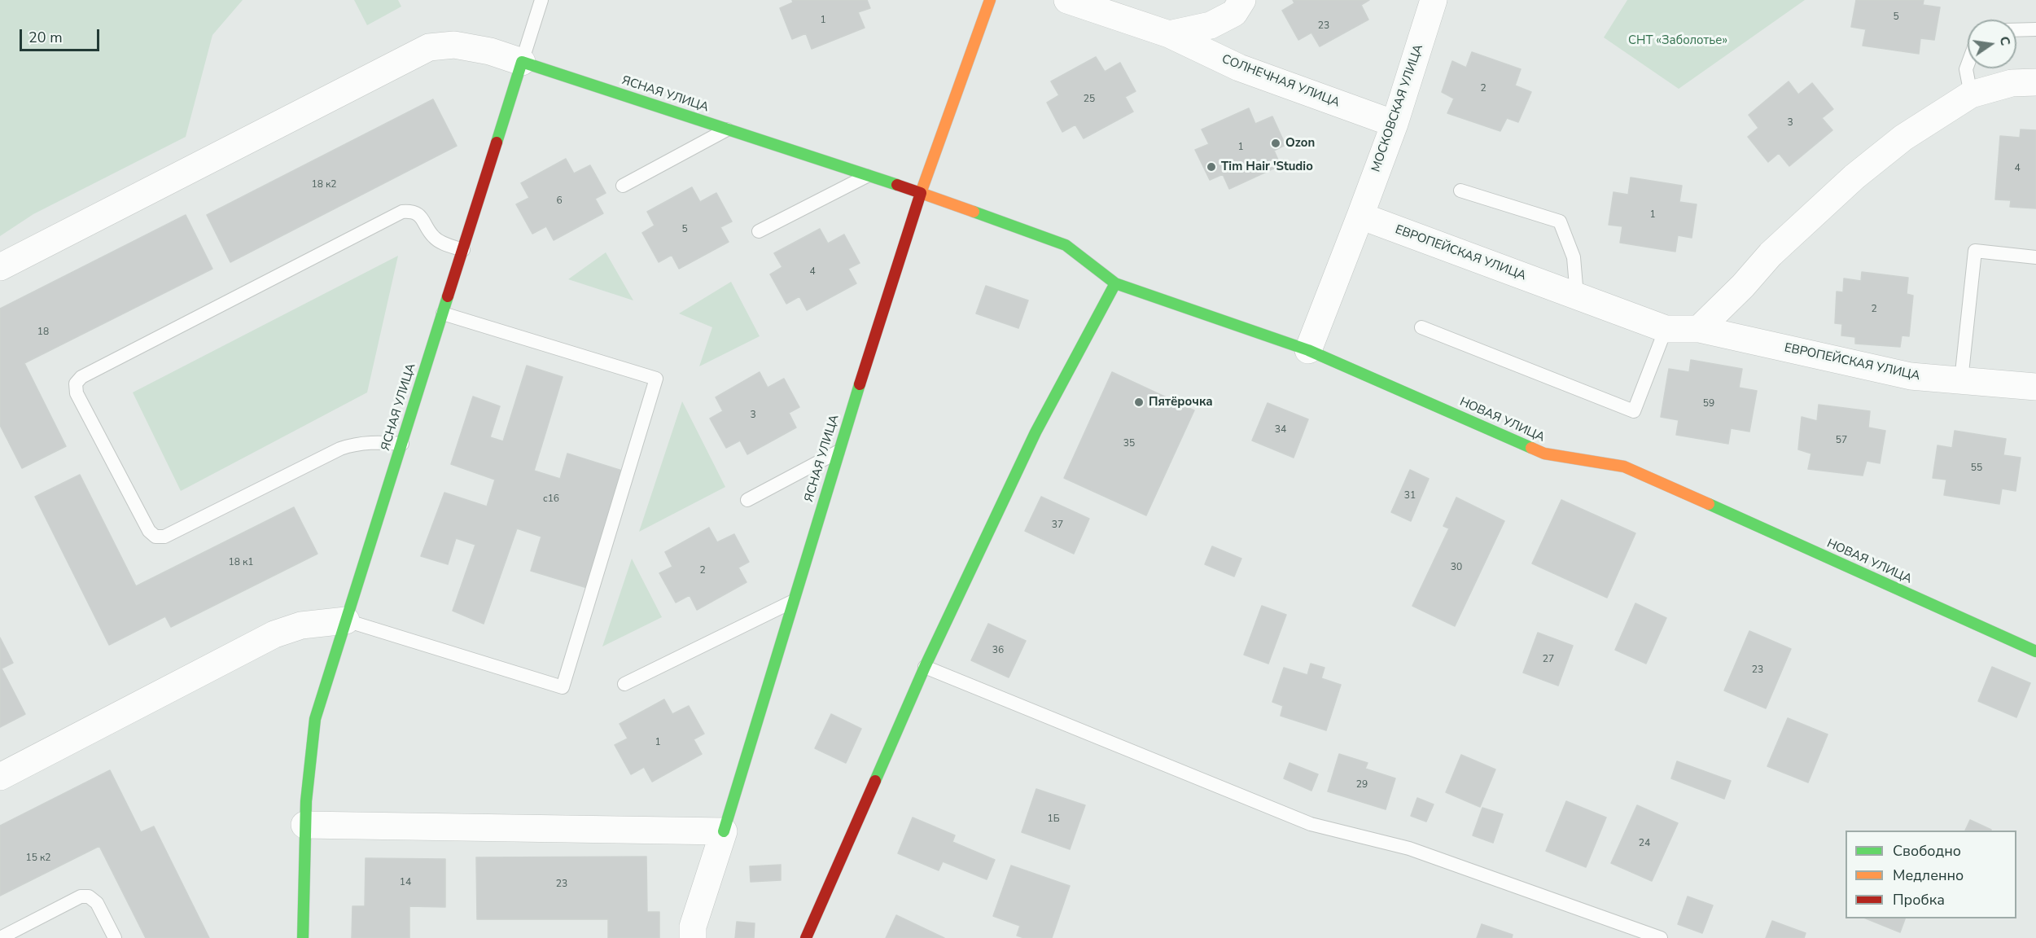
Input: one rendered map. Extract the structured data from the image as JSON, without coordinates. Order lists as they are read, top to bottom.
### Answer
{
  "streets": {
    "street": [
      "СОЛНЕЧНАЯ УЛИЦА",
      "ЯСНАЯ УЛИЦА",
      "МОСКОВСКАЯ УЛИЦА",
      "ЕВРОПЕЙСКАЯ УЛИЦА",
      "НОВАЯ УЛИЦА"
    ]
  },
  "crossings": [
    ["СОЛНЕЧНАЯ УЛИЦА", "МОСКОВСКАЯ УЛИЦА"],
    ["ЯСНАЯ УЛИЦА", "НОВАЯ УЛИЦА"],
    ["МОСКОВСКАЯ УЛИЦА", "ЕВРОПЕЙСКАЯ УЛИЦА"]
  ],
  "parks": ["СНТ «Заболотье»"],
  "places": ["Ozon", "Tim Hair 'Studio", "Пятёрочка"],
  "house_numbers": [
    "5",
    "1",
    "23",
    "2",
    "25",
    "3",
    "1",
    "4",
    "18 к2",
    "6",
    "1",
    "5",
    "4",
    "2",
    "18",
    "59",
    "3",
    "34",
    "57",
    "35",
    "55",
    "31",
    "с16",
    "37",
    "18 к1",
    "30",
    "2",
    "36",
    "27",
    "23",
    "1",
    "29",
    "1Б",
    "24",
    "15 к2",
    "14",
    "23"
  ],
  "legend": ["Свободно", "Медленно", "Пробка"],
  "scale_bar": "20 m",
  "north": "right"
}
